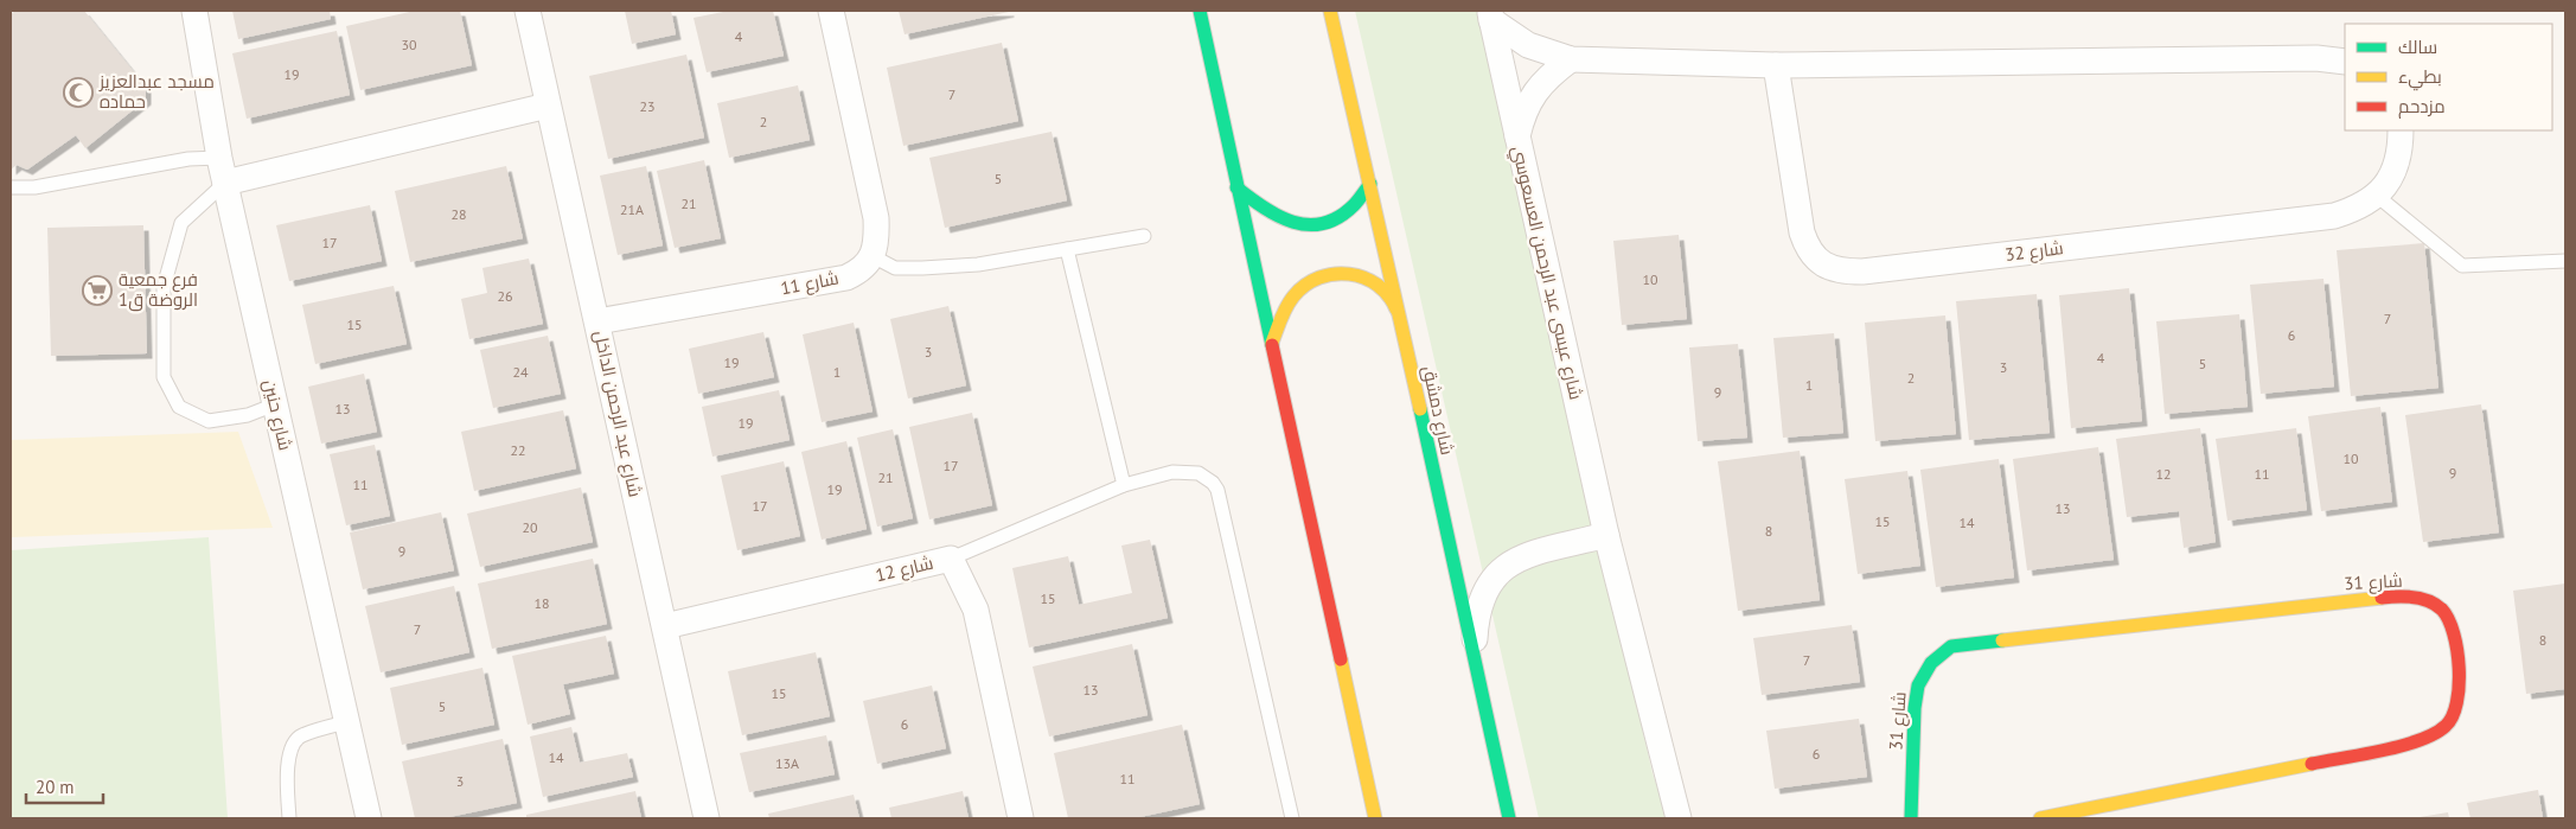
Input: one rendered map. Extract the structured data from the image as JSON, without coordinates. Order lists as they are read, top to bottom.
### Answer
{
  "streets": {
    "main road": ["شارع دمشق", "شارع 31"],
    "street": [
      "شارع 32",
      "شارع عيسى عبد الرحمن العسعوسي",
      "شارع 11",
      "شارع عبد الرحمن الداخل",
      "شارع حنين",
      "شارع 12"
    ]
  },
  "crossings": [
    ["شارع 11", "شارع عبد الرحمن الداخل"],
    ["شارع عبد الرحمن الداخل", "شارع 12"]
  ],
  "places": {
    "mosque": ["مسجد عبدالعزيز حماده"],
    "supermarket": ["فرع جمعية الروضة ق1"]
  },
  "house_numbers": [
    "4",
    "30",
    "19",
    "7",
    "23",
    "2",
    "5",
    "21",
    "21A",
    "28",
    "17",
    "10",
    "26",
    "7",
    "15",
    "6",
    "3",
    "4",
    "19",
    "5",
    "3",
    "24",
    "1",
    "2",
    "1",
    "9",
    "13",
    "19",
    "22",
    "10",
    "17",
    "9",
    "12",
    "11",
    "21",
    "11",
    "19",
    "17",
    "13",
    "15",
    "14",
    "20",
    "8",
    "9",
    "15",
    "18",
    "7",
    "8",
    "7",
    "13",
    "15",
    "5",
    "6",
    "6",
    "14",
    "13A",
    "11",
    "3"
  ],
  "legend": ["سالك", "بطيء", "مزدحم"],
  "scale_bar": "20 m"
}
